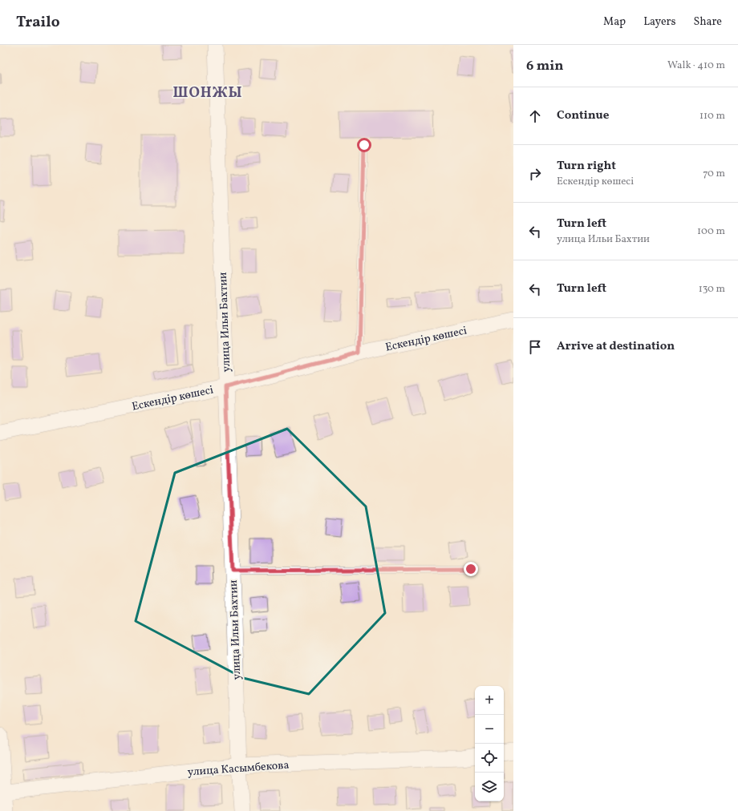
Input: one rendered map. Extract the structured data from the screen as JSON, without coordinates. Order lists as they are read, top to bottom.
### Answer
{
  "streets": {
    "street": ["улица Ильи Бахтии", "Ескендір көшесі", "улица Касымбекова"]
  },
  "crossings": [
    ["улица Ильи Бахтии", "Ескендір көшесі"],
    ["улица Ильи Бахтии", "улица Касымбекова"]
  ],
  "districts": ["ШОНЖЫ"],
  "page": {
    "header": "Trailo",
    "nav": ["Map", "Layers", "Share"],
    "heading": ["6 min", "Walk · 410 m"],
    "list": [
      ["Continue", "110 m"],
      ["Turn right", "Ескендір көшесі", "70 m"],
      ["Turn left", "улица Ильи Бахтии", "100 m"],
      ["Turn left", "130 m"],
      "Arrive at destination"
    ],
    "map_buttons": ["+", "−"]
  }
}
